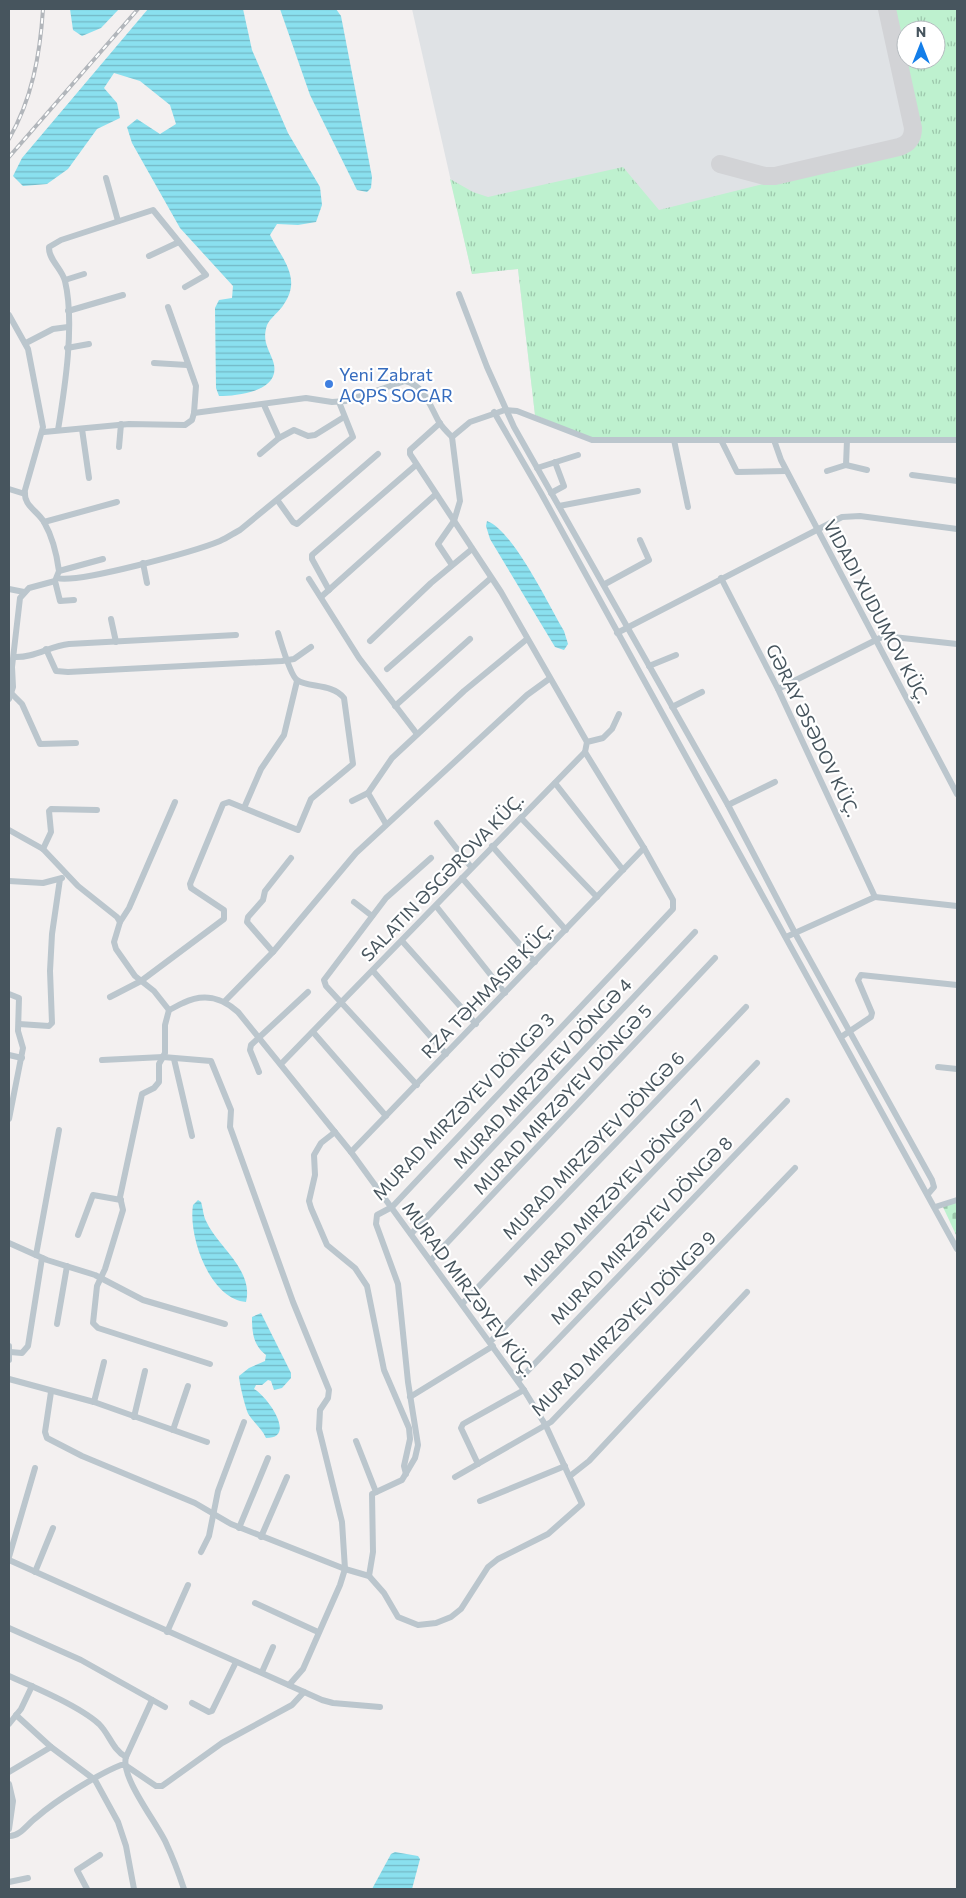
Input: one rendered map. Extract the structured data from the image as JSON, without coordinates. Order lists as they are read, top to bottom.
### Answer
{
  "streets": {
    "street": [
      "VIDADI XUDUMOV KÜÇ.",
      "GƏRAY ƏSƏDOV KÜÇ.",
      "RZA TƏHMASIB KÜÇ.",
      "MURAD MIRZƏYEV DÖNGƏ 4",
      "MURAD MIRZƏYEV DÖNGƏ 5",
      "MURAD MIRZƏYEV DÖNGƏ 3",
      "MURAD MIRZƏYEV DÖNGƏ 6",
      "MURAD MIRZƏYEV DÖNGƏ 7",
      "MURAD MIRZƏYEV DÖNGƏ 8",
      "MURAD MIRZƏYEV KÜÇ.",
      "MURAD MIRZƏYEV DÖNGƏ 9"
    ]
  },
  "crossings": [
    ["RZA TƏHMASIB KÜÇ.", "MURAD MIRZƏYEV DÖNGƏ 3"],
    ["RZA TƏHMASIB KÜÇ.", "MURAD MIRZƏYEV KÜÇ."],
    ["MURAD MIRZƏYEV DÖNGƏ 4", "MURAD MIRZƏYEV KÜÇ."],
    ["MURAD MIRZƏYEV DÖNGƏ 5", "MURAD MIRZƏYEV KÜÇ."],
    ["MURAD MIRZƏYEV DÖNGƏ 3", "MURAD MIRZƏYEV DÖNGƏ 7"],
    ["MURAD MIRZƏYEV DÖNGƏ 3", "MURAD MIRZƏYEV KÜÇ."],
    ["MURAD MIRZƏYEV DÖNGƏ 6", "MURAD MIRZƏYEV KÜÇ."],
    ["MURAD MIRZƏYEV DÖNGƏ 7", "MURAD MIRZƏYEV KÜÇ."],
    ["MURAD MIRZƏYEV DÖNGƏ 8", "MURAD MIRZƏYEV KÜÇ."],
    ["MURAD MIRZƏYEV KÜÇ.", "MURAD MIRZƏYEV DÖNGƏ 9"]
  ],
  "places": ["Yeni Zabrat AQPS SOCAR"],
  "north": "top"
}
